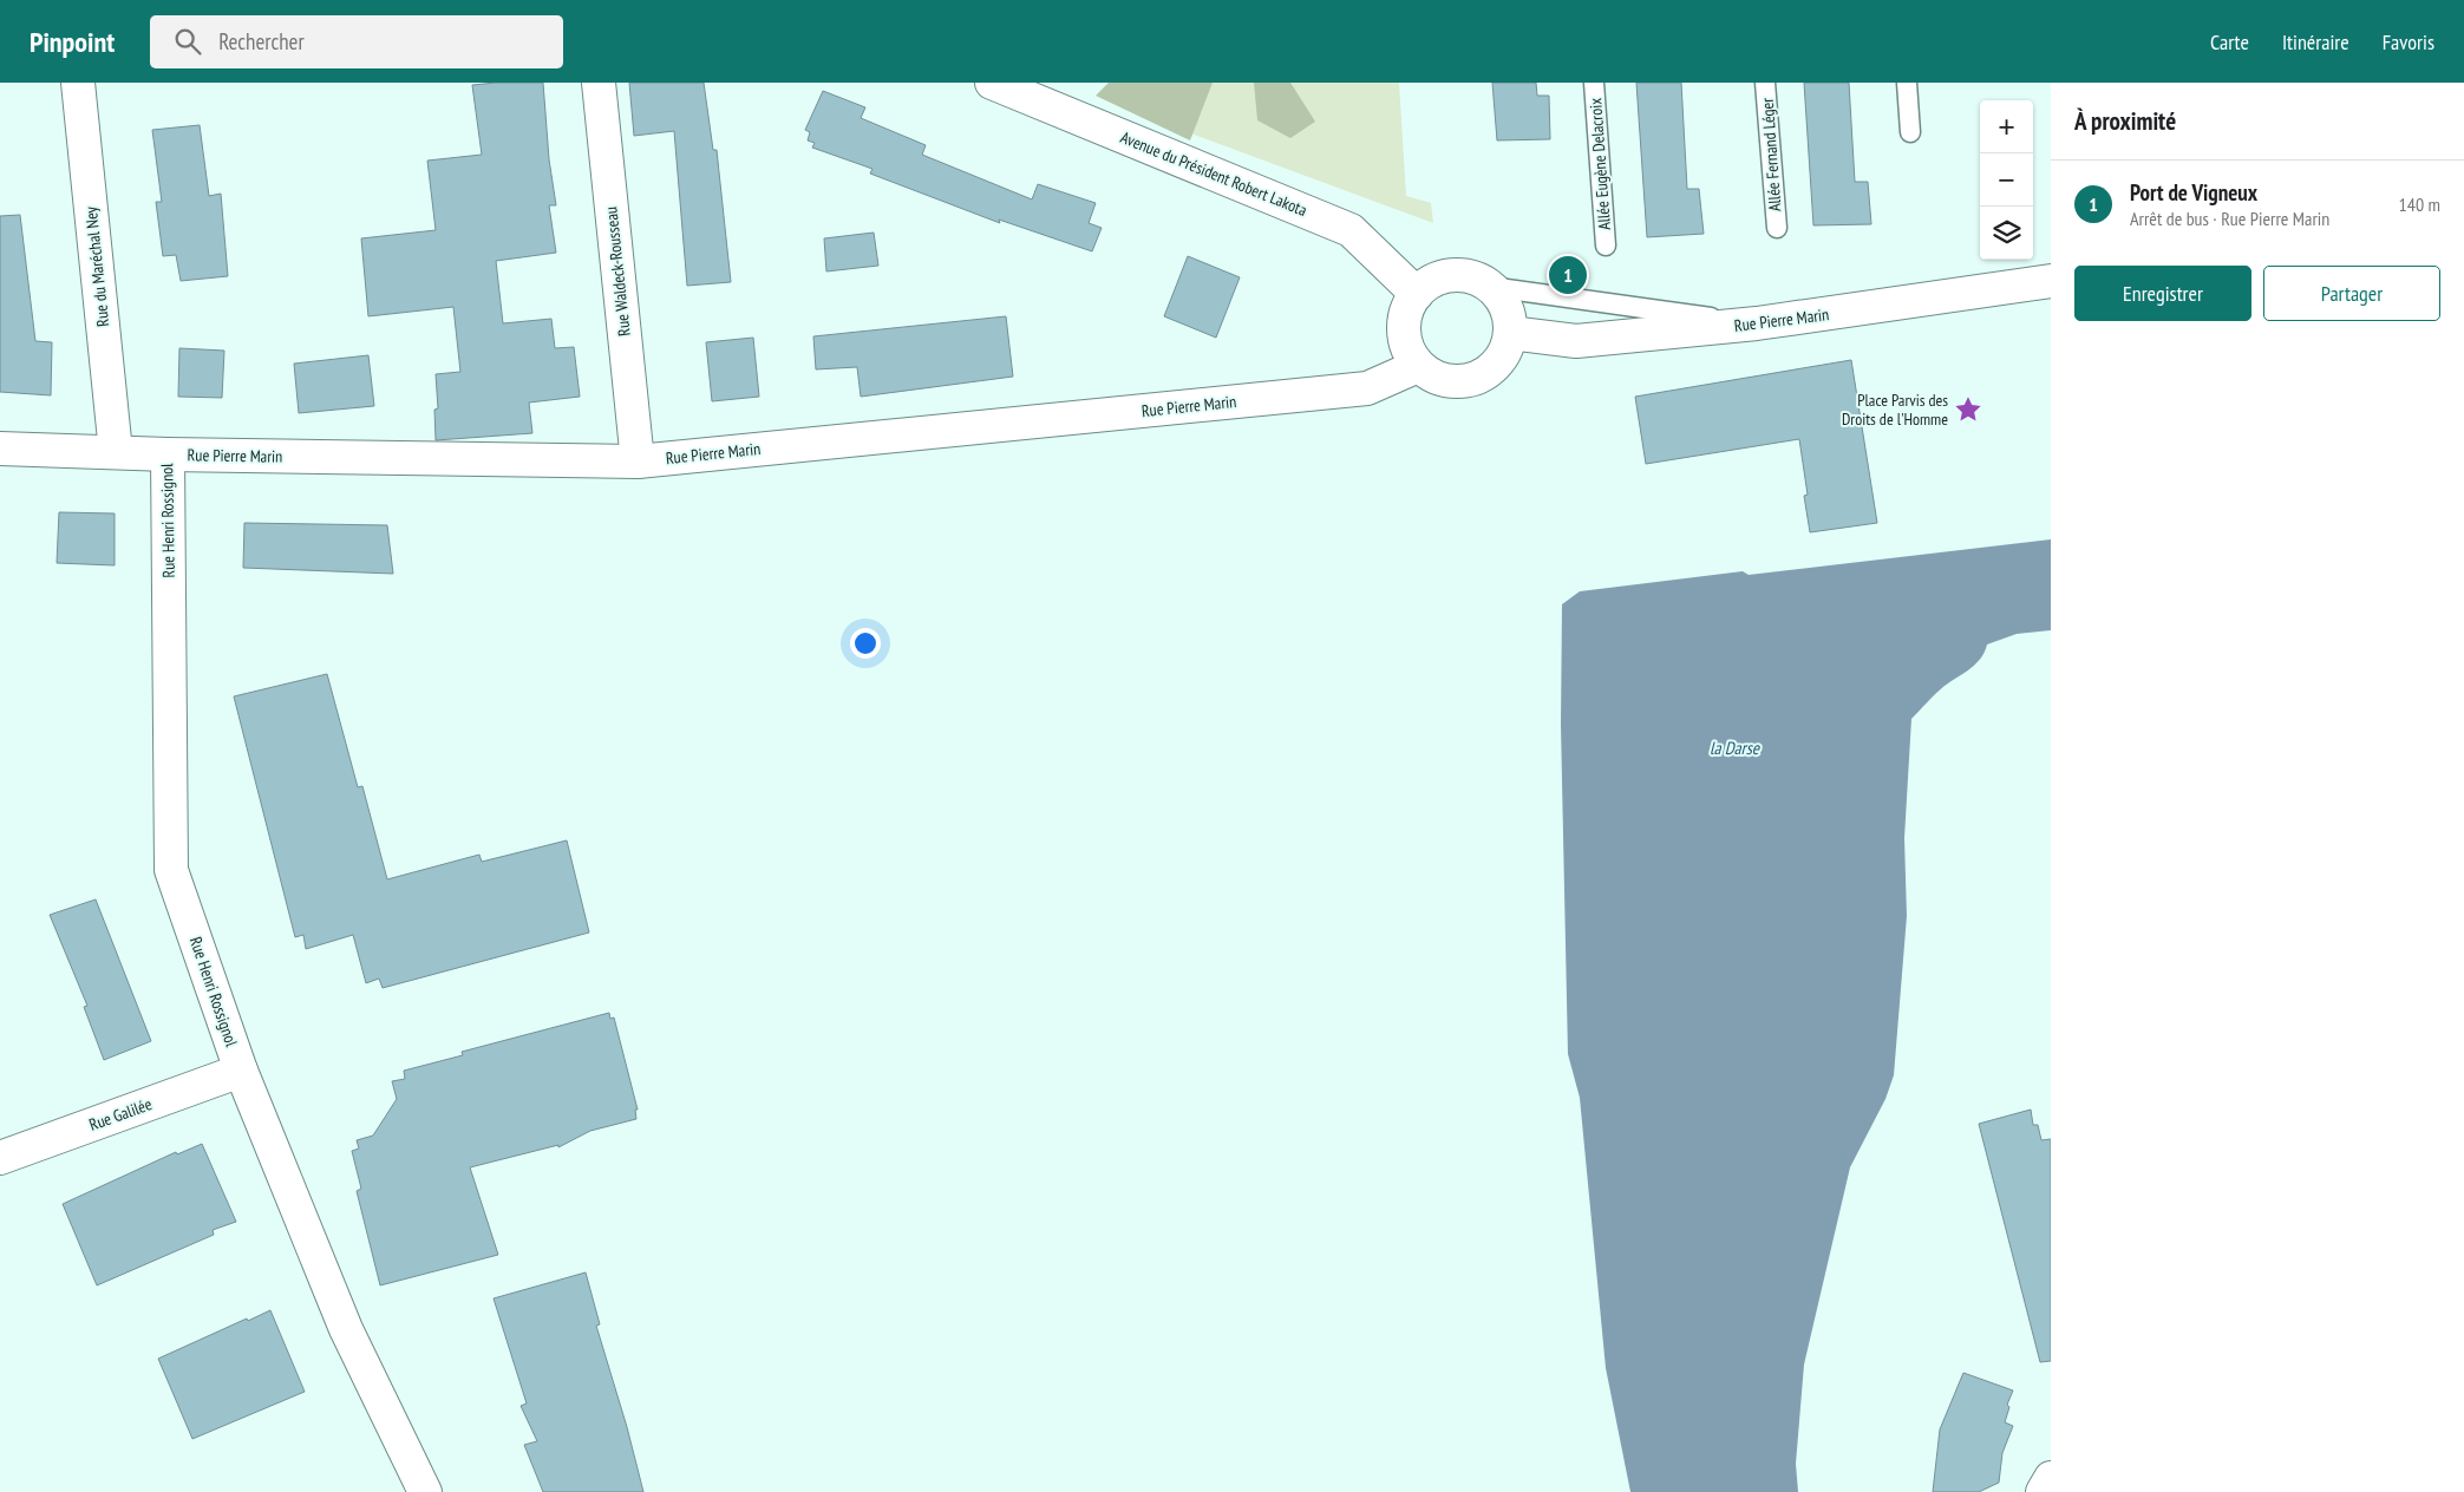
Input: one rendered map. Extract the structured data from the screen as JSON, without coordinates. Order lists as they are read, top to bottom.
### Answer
{
  "streets": {
    "street": [
      "Avenue du Président Robert Lakota",
      "Rue du Maréchal Ney",
      "Rue Waldeck-Rousseau",
      "Rue Pierre Marin",
      "Rue Henri Rossignol",
      "Rue Galilée"
    ],
    "lane": ["Allée Fernand Léger", "Allée Eugène Delacroix"]
  },
  "crossings": [
    ["Avenue du Président Robert Lakota", "Rue Pierre Marin"],
    ["Rue du Maréchal Ney", "Rue Pierre Marin"],
    ["Rue Waldeck-Rousseau", "Rue Pierre Marin"],
    ["Rue Pierre Marin", "Rue Henri Rossignol"],
    ["Rue Henri Rossignol", "Rue Galilée"]
  ],
  "water": ["la Darse"],
  "places": {
    "place": ["Place Parvis des Droits de l'Homme"]
  },
  "page": {
    "header": "Pinpoint",
    "search": "Rechercher",
    "nav": ["Carte", "Itinéraire", "Favoris"],
    "heading": "À proximité",
    "map_buttons": ["+", "−"],
    "list": [
      {
        "mark": "1",
        "name": "Port de Vigneux",
        "note": "Arrêt de bus · Rue Pierre Marin",
        "value": "140 m"
      }
    ],
    "buttons": ["Enregistrer", "Partager"],
    "pins": "1"
  }
}
